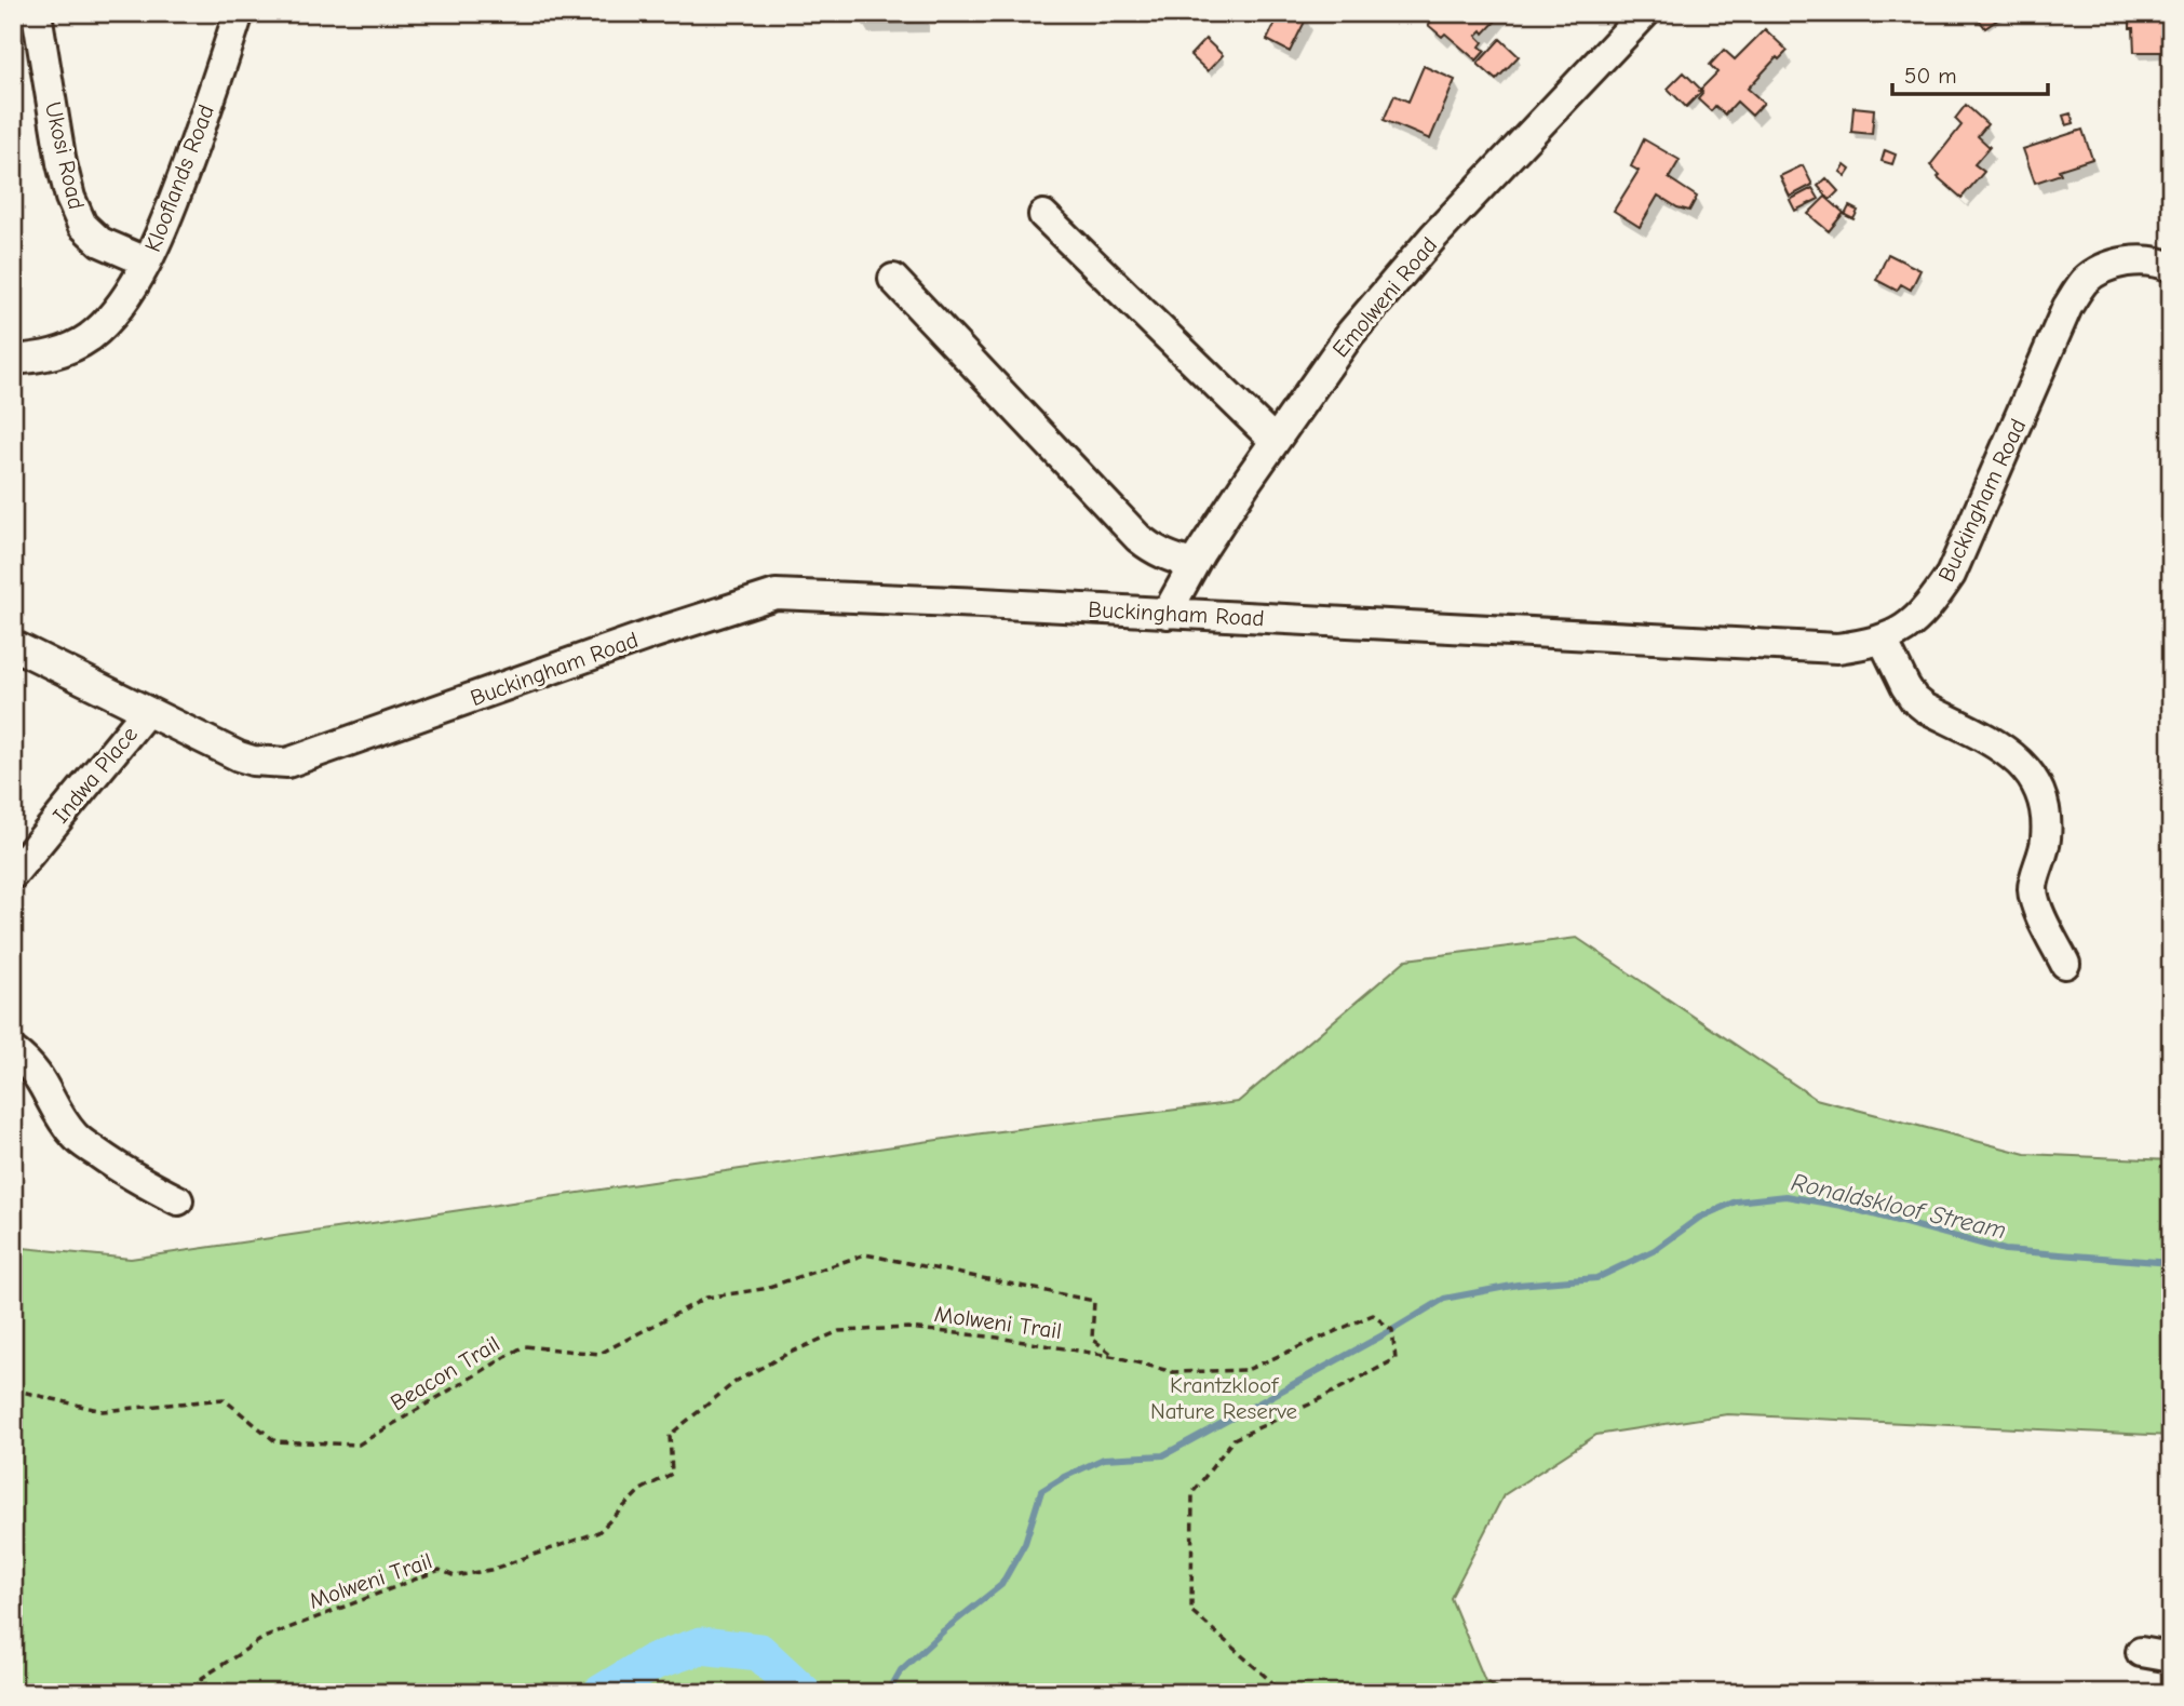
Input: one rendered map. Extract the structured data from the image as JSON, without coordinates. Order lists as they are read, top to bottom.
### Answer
{
  "streets": {
    "street": [
      "Ukosi Road",
      "Klooflands Road",
      "Emolweni Road",
      "Buckingham Road",
      "Indwa Place"
    ],
    "path": ["Molweni Trail", "Beacon Trail"]
  },
  "crossings": [
    ["Ukosi Road", "Klooflands Road"],
    ["Emolweni Road", "Buckingham Road"],
    ["Buckingham Road", "Indwa Place"],
    ["Molweni Trail", "Beacon Trail"]
  ],
  "water": ["Ronaldskloof Stream"],
  "parks": ["Krantzkloof Nature Reserve"],
  "scale_bar": "50 m"
}
